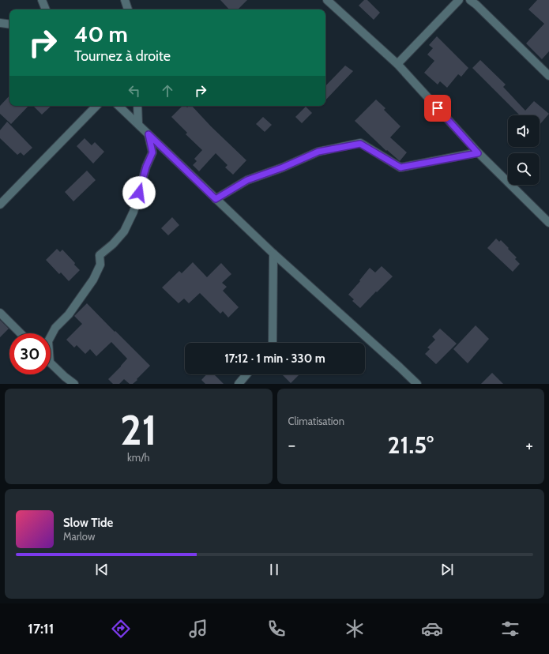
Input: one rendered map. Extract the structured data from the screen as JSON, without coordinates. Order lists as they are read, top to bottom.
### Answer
{
  "page": {
    "turn": ["40 m", "Tournez à droite"],
    "limit": "30",
    "trip": "17:12 · 1 min · 330 m",
    "tile": [
      ["21", "km/h"],
      "Climatisation"
    ],
    "heat": ["−", "21.5°", "+"],
    "song": ["Slow Tide", "Marlow"],
    "tabs": "17:11"
  }
}
